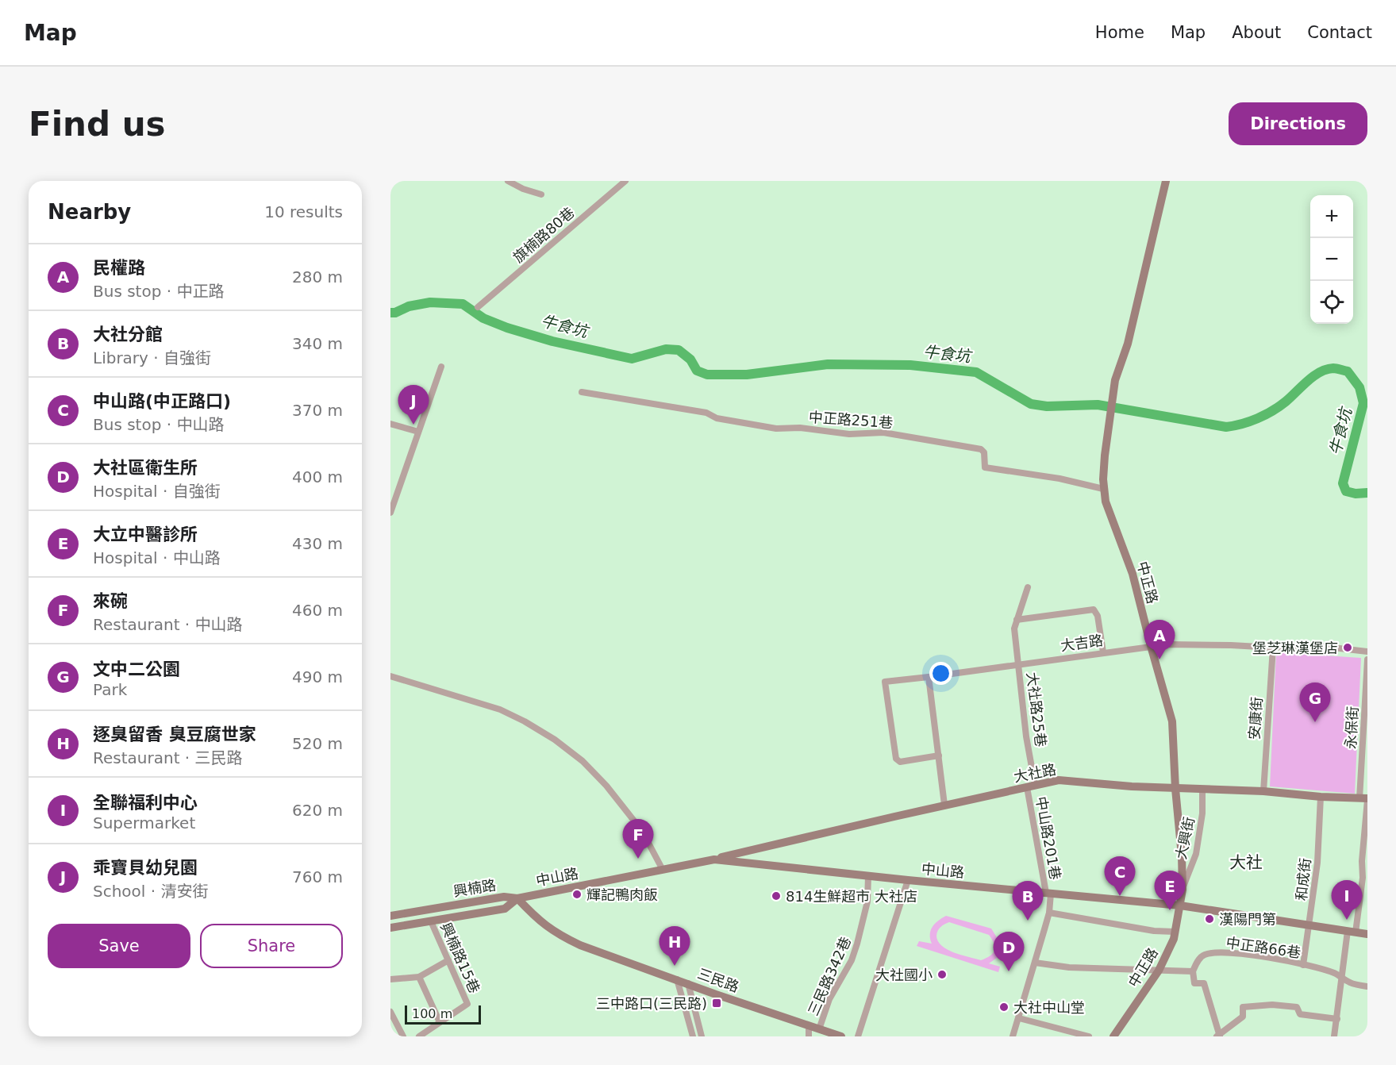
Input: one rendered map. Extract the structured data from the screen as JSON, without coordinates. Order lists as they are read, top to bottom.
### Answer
{
  "streets": {
    "street": [
      "旗楠路80巷",
      "中正路251巷",
      "中正路",
      "大吉路",
      "大社路25巷",
      "安康街",
      "永保街",
      "大社路",
      "中山路201巷",
      "大興街",
      "中山路",
      "和成街",
      "興楠路",
      "中正路66巷",
      "興楠路15巷",
      "三民路342巷",
      "三民路"
    ]
  },
  "crossings": [
    ["中正路251巷", "中正路"],
    ["中正路", "大吉路"],
    ["中正路", "大社路"],
    ["中正路", "大興街"],
    ["中正路", "中山路"],
    ["大吉路", "大社路25巷"],
    ["大吉路", "安康街"],
    ["大社路25巷", "大社路"],
    ["大社路25巷", "中山路201巷"],
    ["安康街", "大社路"],
    ["永保街", "大社路"],
    ["永保街", "中山路"],
    ["永保街", "中正路66巷"],
    ["大社路", "中山路201巷"],
    ["大社路", "大興街"],
    ["大社路", "中山路"],
    ["大社路", "和成街"],
    ["中山路201巷", "中山路"],
    ["中山路", "和成街"],
    ["中山路", "興楠路"],
    ["中山路", "三民路342巷"],
    ["中山路", "三民路"],
    ["和成街", "中正路66巷"],
    ["興楠路", "興楠路15巷"],
    ["興楠路", "三民路"],
    ["三民路342巷", "三民路"]
  ],
  "districts": ["大社"],
  "water": ["牛食坑"],
  "places": {
    "other": [
      "堡芝琳漢堡店",
      "輝記鴨肉飯",
      "814生鮮超市 大社店",
      "漢陽門第",
      "大社國小",
      "大社中山堂"
    ],
    "transit": ["三中路口(三民路)"]
  },
  "scale_bar": "100 m",
  "page": {
    "header": "Map",
    "nav": [
      "Home",
      "Map",
      "About",
      "Contact"
    ],
    "buttons": [
      "Directions",
      ["Save", "Share"]
    ],
    "title": "Find us",
    "heading": ["Nearby", "10 results"],
    "map_buttons": ["+", "−"],
    "list": [
      {
        "mark": "A",
        "name": "民權路",
        "note": "Bus stop · 中正路",
        "value": "280 m"
      },
      {
        "mark": "B",
        "name": "大社分館",
        "note": "Library · 自強街",
        "value": "340 m"
      },
      {
        "mark": "C",
        "name": "中山路(中正路口)",
        "note": "Bus stop · 中山路",
        "value": "370 m"
      },
      {
        "mark": "D",
        "name": "大社區衛生所",
        "note": "Hospital · 自強街",
        "value": "400 m"
      },
      {
        "mark": "E",
        "name": "大立中醫診所",
        "note": "Hospital · 中山路",
        "value": "430 m"
      },
      {
        "mark": "F",
        "name": "來碗",
        "note": "Restaurant · 中山路",
        "value": "460 m"
      },
      {
        "mark": "G",
        "name": "文中二公園",
        "note": "Park",
        "value": "490 m"
      },
      {
        "mark": "H",
        "name": "逐臭留香 臭豆腐世家",
        "note": "Restaurant · 三民路",
        "value": "520 m"
      },
      {
        "mark": "I",
        "name": "全聯福利中心",
        "note": "Supermarket",
        "value": "620 m"
      },
      {
        "mark": "J",
        "name": "乖寶貝幼兒園",
        "note": "School · 清安街",
        "value": "760 m"
      }
    ],
    "pins": [
      "J",
      "A",
      "G",
      "F",
      "C",
      "E",
      "I",
      "B",
      "H",
      "D"
    ],
    "scale": "100 m"
  }
}
